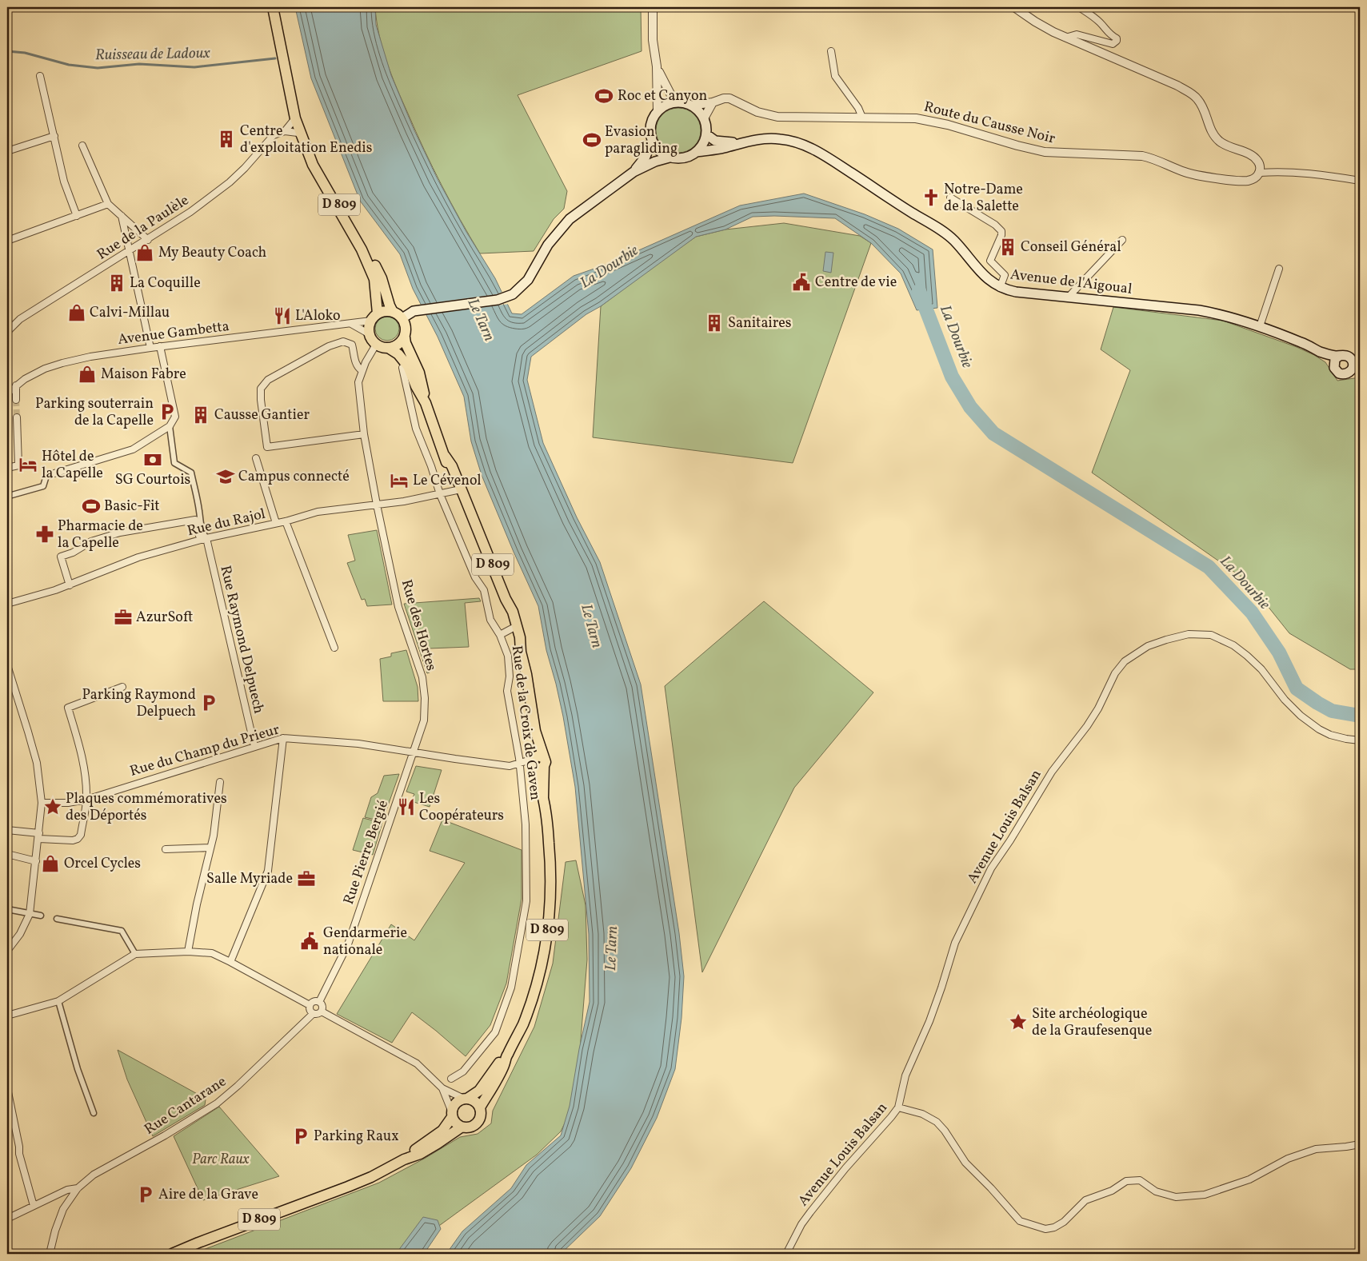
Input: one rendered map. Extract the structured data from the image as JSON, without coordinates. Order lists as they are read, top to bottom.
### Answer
{
  "streets": {
    "main road": ["D 809", "Avenue de l'Aigoual"],
    "street": [
      "Route du Causse Noir",
      "Rue de la Paulèle",
      "Avenue Gambetta",
      "Rue du Rajol",
      "Rue des Hortes",
      "Rue Raymond Delpuech",
      "Rue de la Croix de Gaven",
      "Rue du Champ du Prieur",
      "Avenue Louis Balsan",
      "Rue Pierre Bergié",
      "Rue Cantarane"
    ]
  },
  "crossings": [
    ["Route du Causse Noir", "Avenue de l'Aigoual"],
    ["D 809", "Rue de la Paulèle"],
    ["D 809", "Avenue Gambetta"],
    ["D 809", "Rue du Rajol"],
    ["D 809", "Rue du Champ du Prieur"],
    ["Rue du Rajol", "Rue des Hortes"],
    ["Rue du Rajol", "Rue Raymond Delpuech"],
    ["Rue du Rajol", "Rue de la Croix de Gaven"],
    ["Rue des Hortes", "Rue du Champ du Prieur"],
    ["Rue des Hortes", "Rue Pierre Bergié"],
    ["Rue Raymond Delpuech", "Rue du Champ du Prieur"],
    ["Rue de la Croix de Gaven", "Rue du Champ du Prieur"],
    ["Rue du Champ du Prieur", "Rue Pierre Bergié"],
    ["Rue Pierre Bergié", "Rue Cantarane"]
  ],
  "water": ["Ruisseau de Ladoux", "La Dourbie", "Le Tarn"],
  "parks": ["Parc Raux"],
  "places": {
    "sports": ["Roc et Canyon", "Evasion paragliding", "Basic-Fit"],
    "building": [
      "Centre d'exploitation Enedis",
      "Conseil Général",
      "La Coquille",
      "Sanitaires",
      "Causse Gantier"
    ],
    "church": ["Notre-Dame de la Salette"],
    "shop": [
      "My Beauty Coach",
      "Calvi-Millau",
      "Maison Fabre",
      "Orcel Cycles"
    ],
    "public building": ["Centre de vie", "Gendarmerie nationale"],
    "restaurant": ["L'Aloko", "Les Coopérateurs"],
    "parking": [
      "Parking souterrain de la Capelle",
      "Parking Raymond Delpuech",
      "Parking Raux",
      "Aire de la Grave"
    ],
    "bank": ["SG Courtois"],
    "hotel": ["Hôtel de la Capelle", "Le Cévenol"],
    "school or university": ["Campus connecté"],
    "pharmacy": ["Pharmacie de la Capelle"],
    "office": ["AzurSoft", "Salle Myriade"],
    "place": ["Plaques commémoratives des Déportés", "Site archéologique de la Graufesenque"]
  }
}
